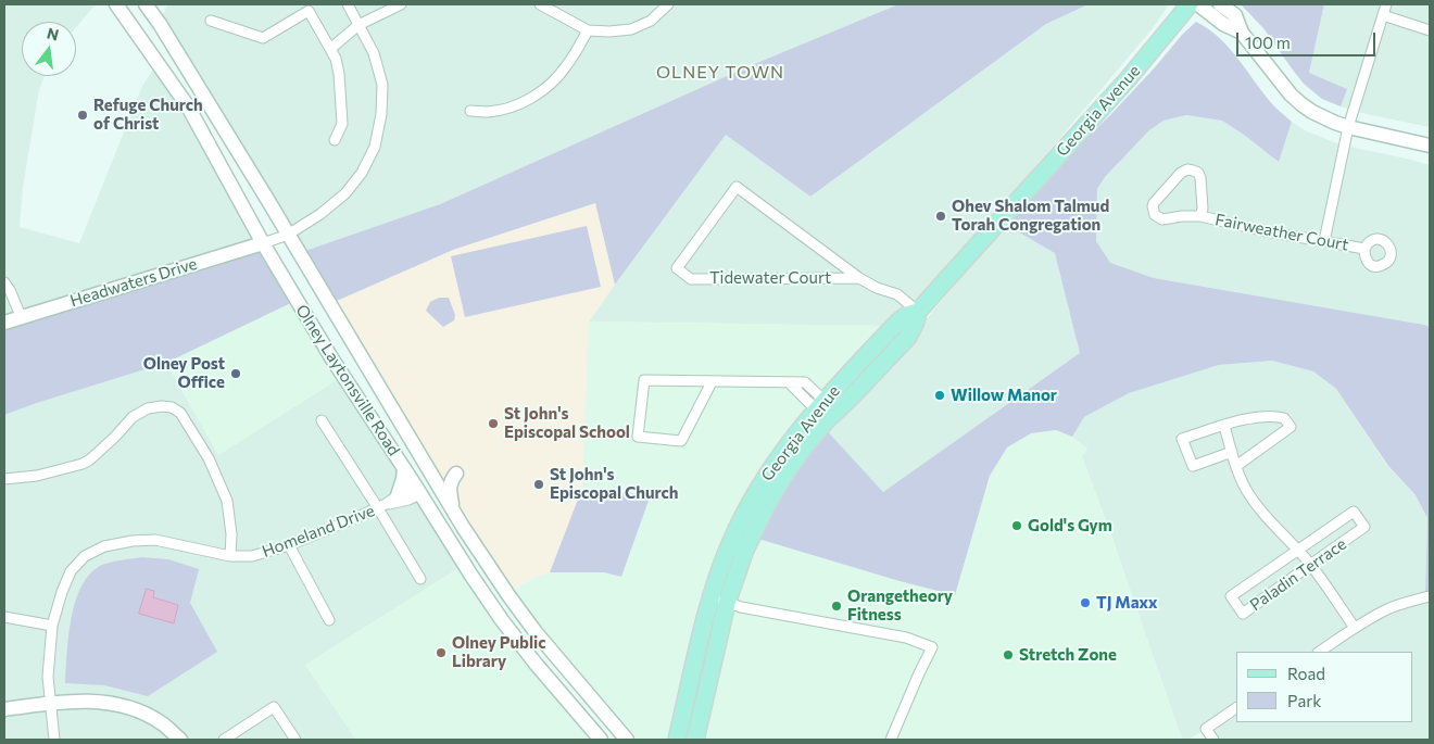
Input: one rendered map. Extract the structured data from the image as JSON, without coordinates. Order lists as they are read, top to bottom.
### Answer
{
  "streets": {
    "main road": ["Georgia Avenue", "Headwaters Drive", "Olney Laytonsville Road"],
    "street": [
      "Fairweather Court",
      "Tidewater Court",
      "Homeland Drive",
      "Paladin Terrace"
    ]
  },
  "crossings": [
    ["Georgia Avenue", "Tidewater Court"],
    ["Headwaters Drive", "Olney Laytonsville Road"],
    ["Olney Laytonsville Road", "Homeland Drive"]
  ],
  "districts": ["OLNEY TOWN"],
  "places": [
    "Refuge Church of Christ",
    "Ohev Shalom Talmud Torah Congregation",
    "Olney Post Office",
    "Willow Manor",
    "St John's Episcopal School",
    "St John's Episcopal Church",
    "Gold's Gym",
    "TJ Maxx",
    "Orangetheory Fitness",
    "Olney Public Library",
    "Stretch Zone"
  ],
  "legend": ["Road", "Park"],
  "scale_bar": "100 m",
  "north": "top"
}
